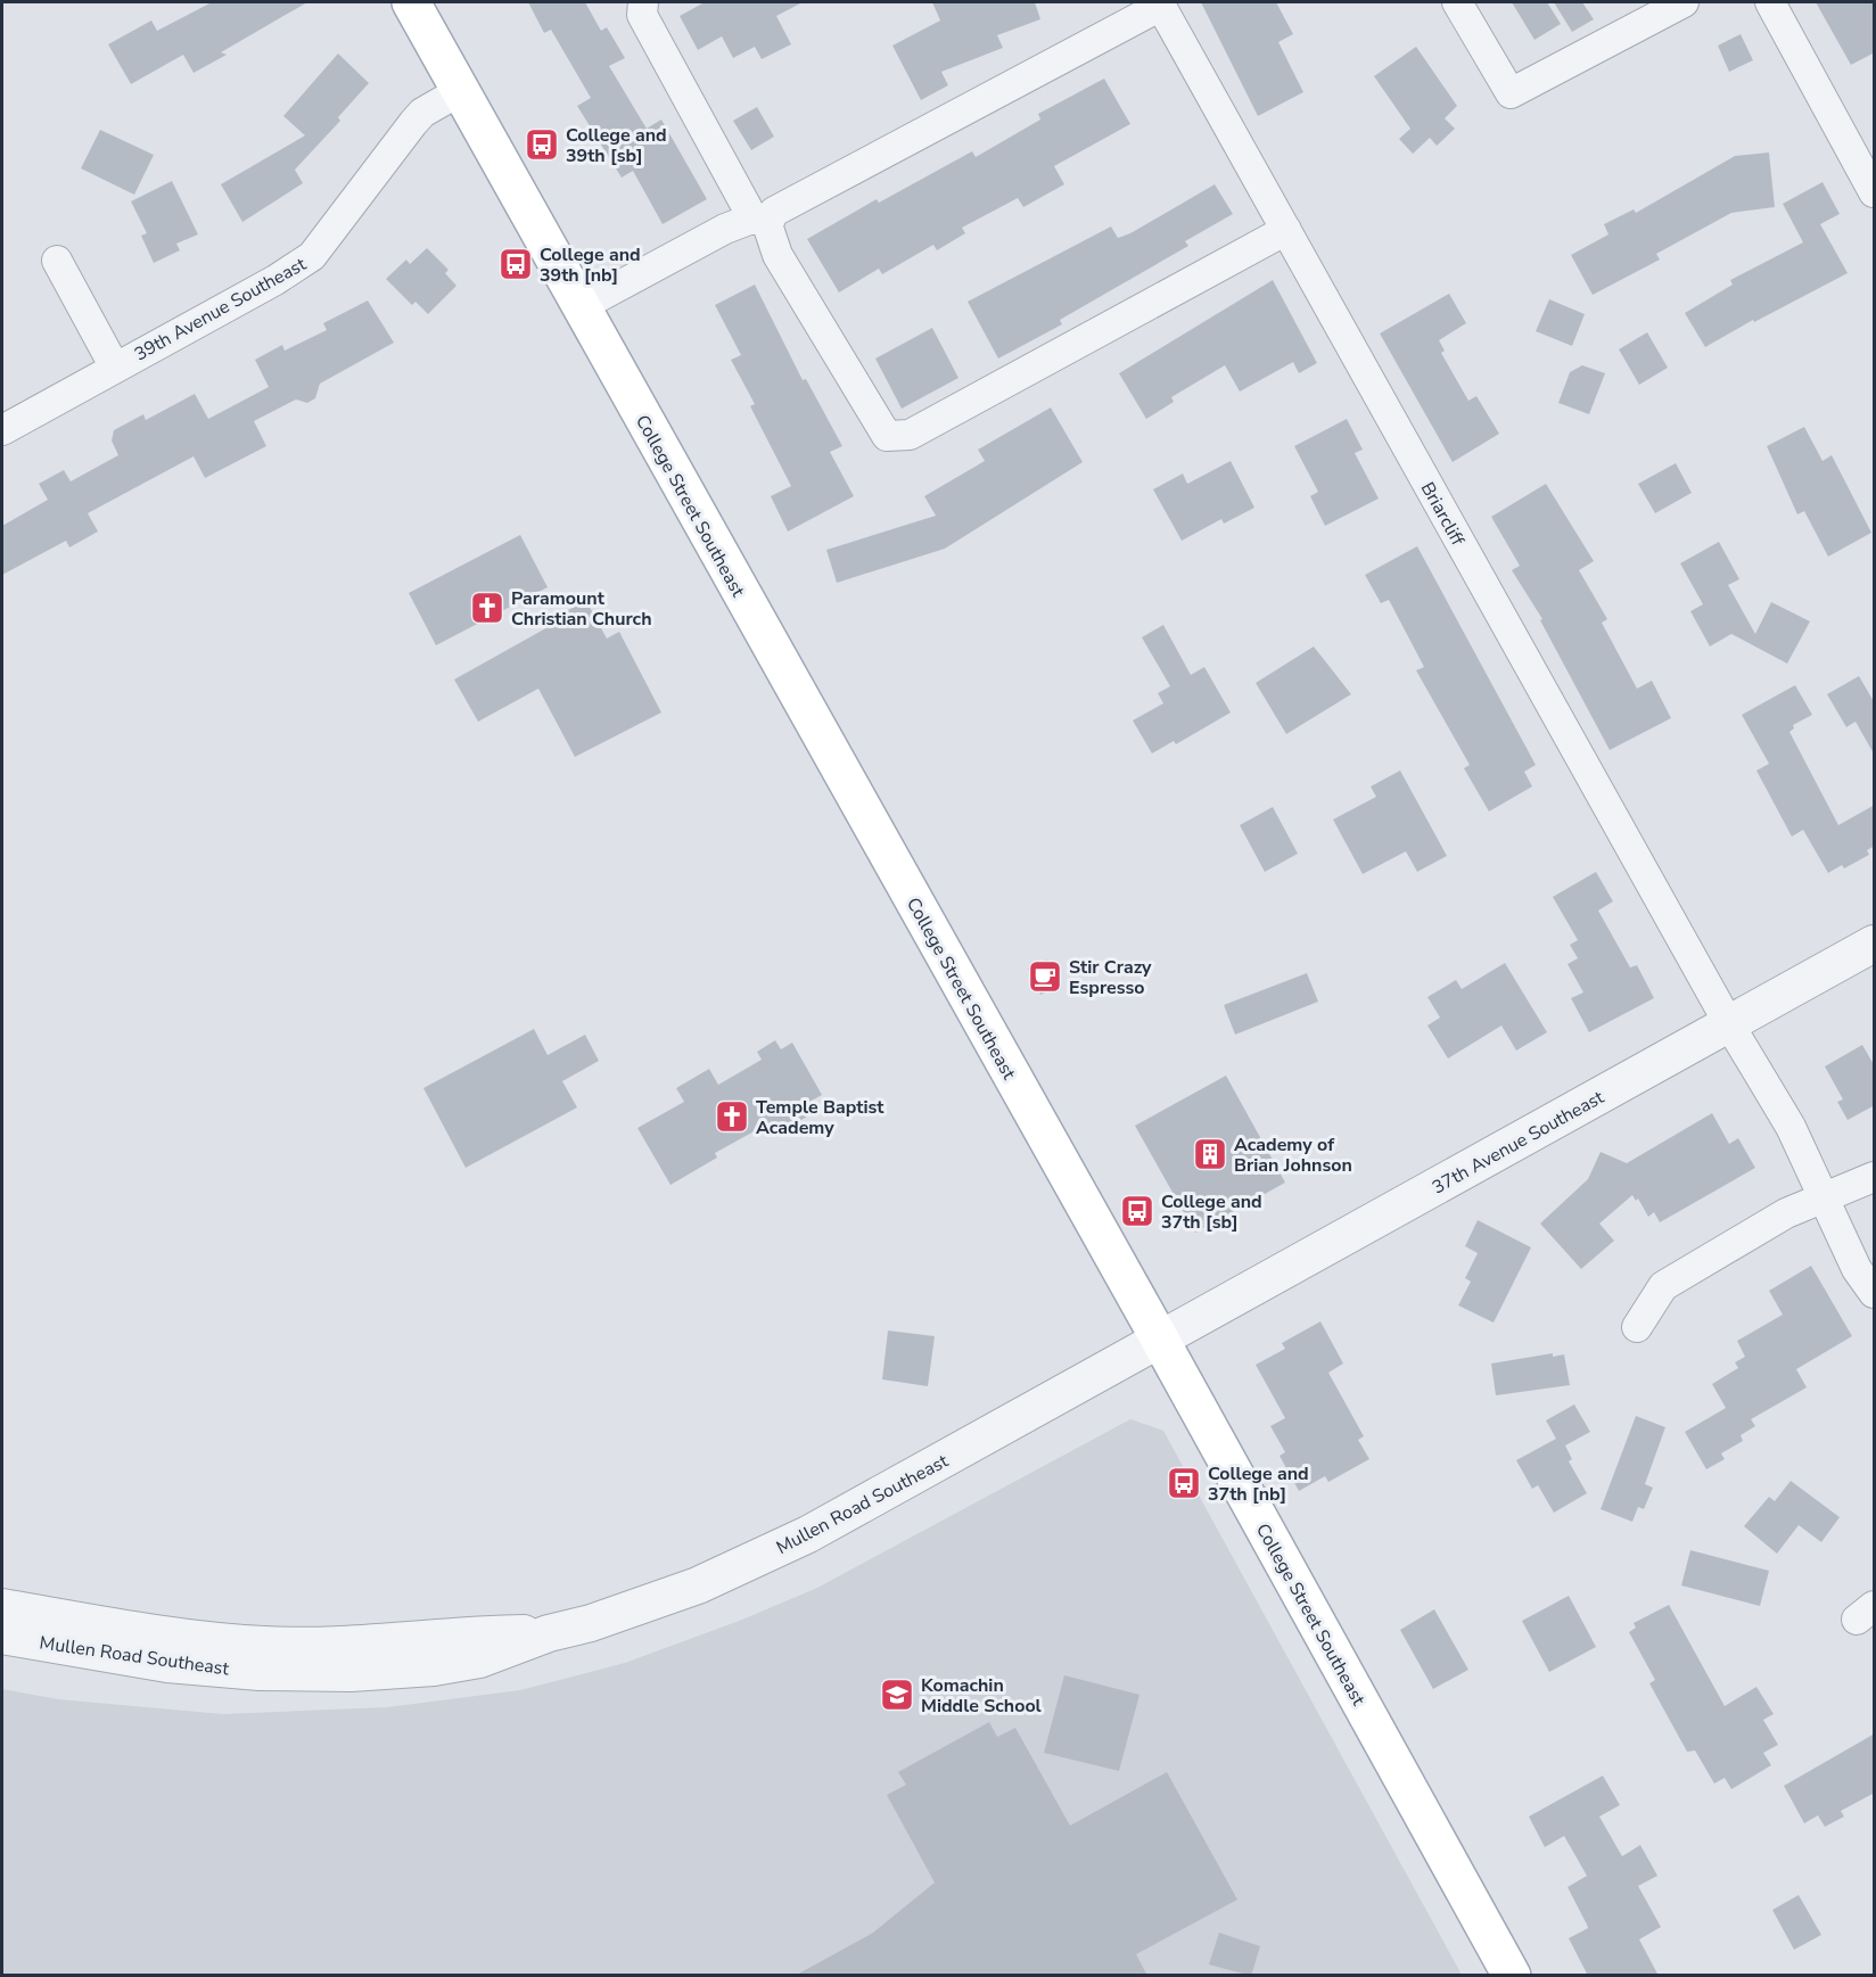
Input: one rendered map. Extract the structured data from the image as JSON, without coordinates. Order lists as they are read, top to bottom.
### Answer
{
  "streets": {
    "main road": ["College Street Southeast"],
    "street": [
      "39th Avenue Southeast",
      "Briarcliff",
      "37th Avenue Southeast",
      "Mullen Road Southeast"
    ]
  },
  "crossings": [
    ["39th Avenue Southeast", "College Street Southeast"],
    ["College Street Southeast", "37th Avenue Southeast"],
    ["College Street Southeast", "Mullen Road Southeast"],
    ["Briarcliff", "37th Avenue Southeast"],
    ["37th Avenue Southeast", "Mullen Road Southeast"]
  ],
  "places": {
    "bus stop": [
      "College and 39th [sb]",
      "College and 39th [nb]",
      "College and 37th [sb]",
      "College and 37th [nb]"
    ],
    "church": ["Paramount Christian Church", "Temple Baptist Academy"],
    "cafe": ["Stir Crazy Espresso"],
    "building": ["Academy of Brian Johnson"],
    "school or university": ["Komachin Middle School"]
  }
}
